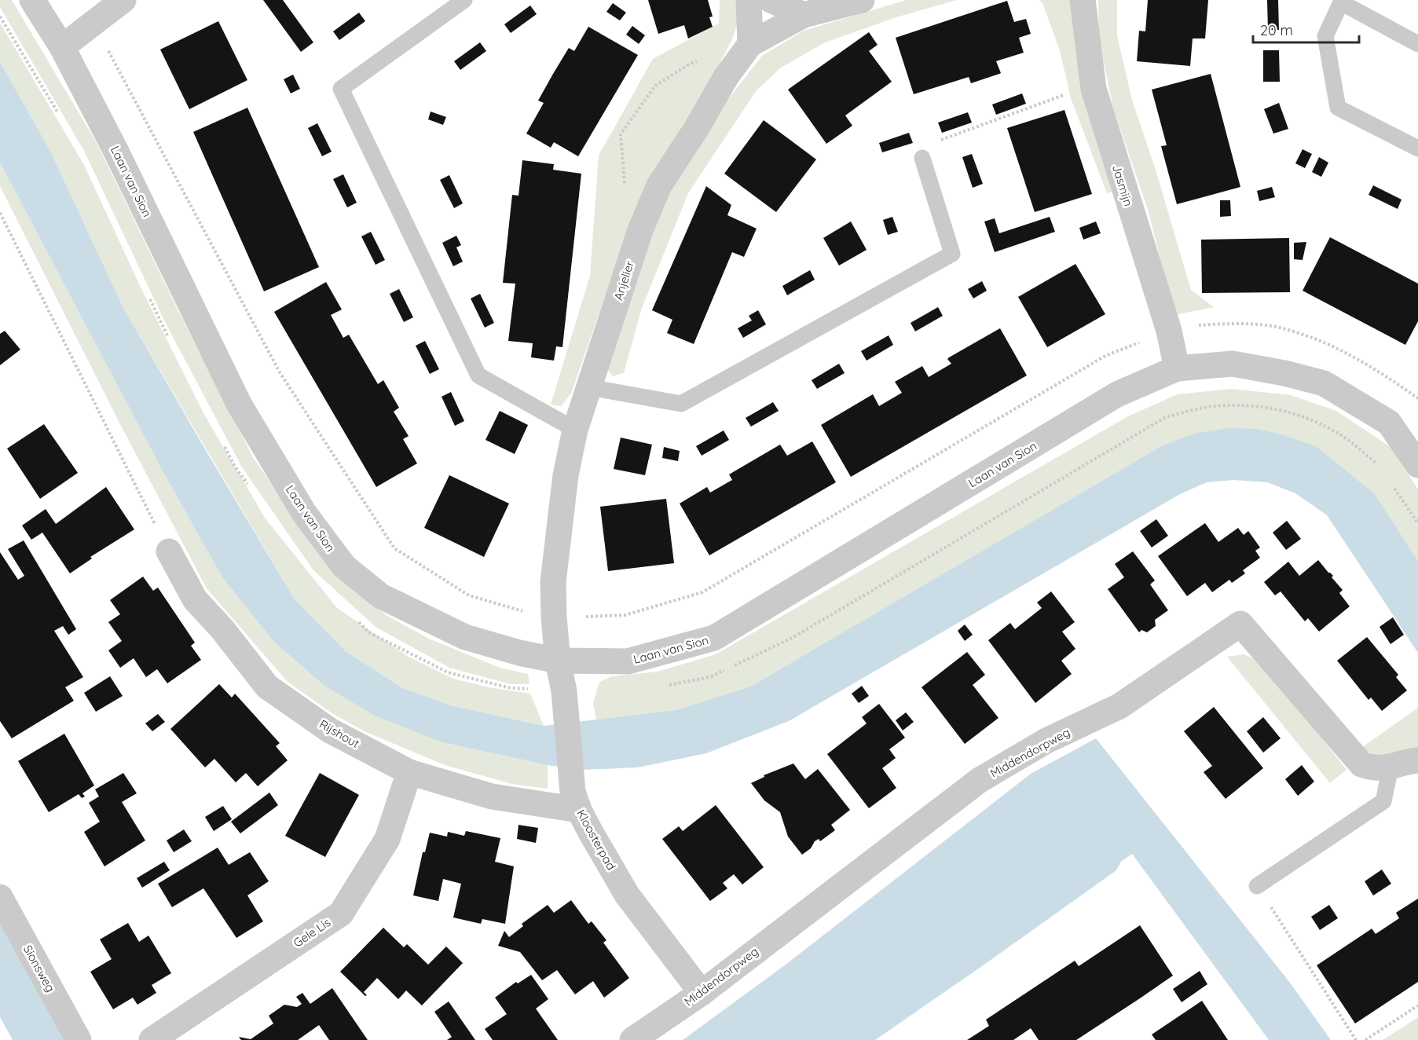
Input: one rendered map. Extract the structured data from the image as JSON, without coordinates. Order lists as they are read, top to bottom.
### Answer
{
  "streets": {
    "street": [
      "Laan van Sion",
      "Jasmijn",
      "Anjelier",
      "Rijshout",
      "Middendorpweg",
      "Kloosterpad",
      "Gele Lis",
      "Sionsweg"
    ]
  },
  "crossings": [
    ["Laan van Sion", "Jasmijn"],
    ["Laan van Sion", "Anjelier"],
    ["Laan van Sion", "Kloosterpad"],
    ["Anjelier", "Kloosterpad"],
    ["Rijshout", "Kloosterpad"],
    ["Rijshout", "Gele Lis"],
    ["Middendorpweg", "Kloosterpad"]
  ],
  "scale_bar": "20 m"
}
